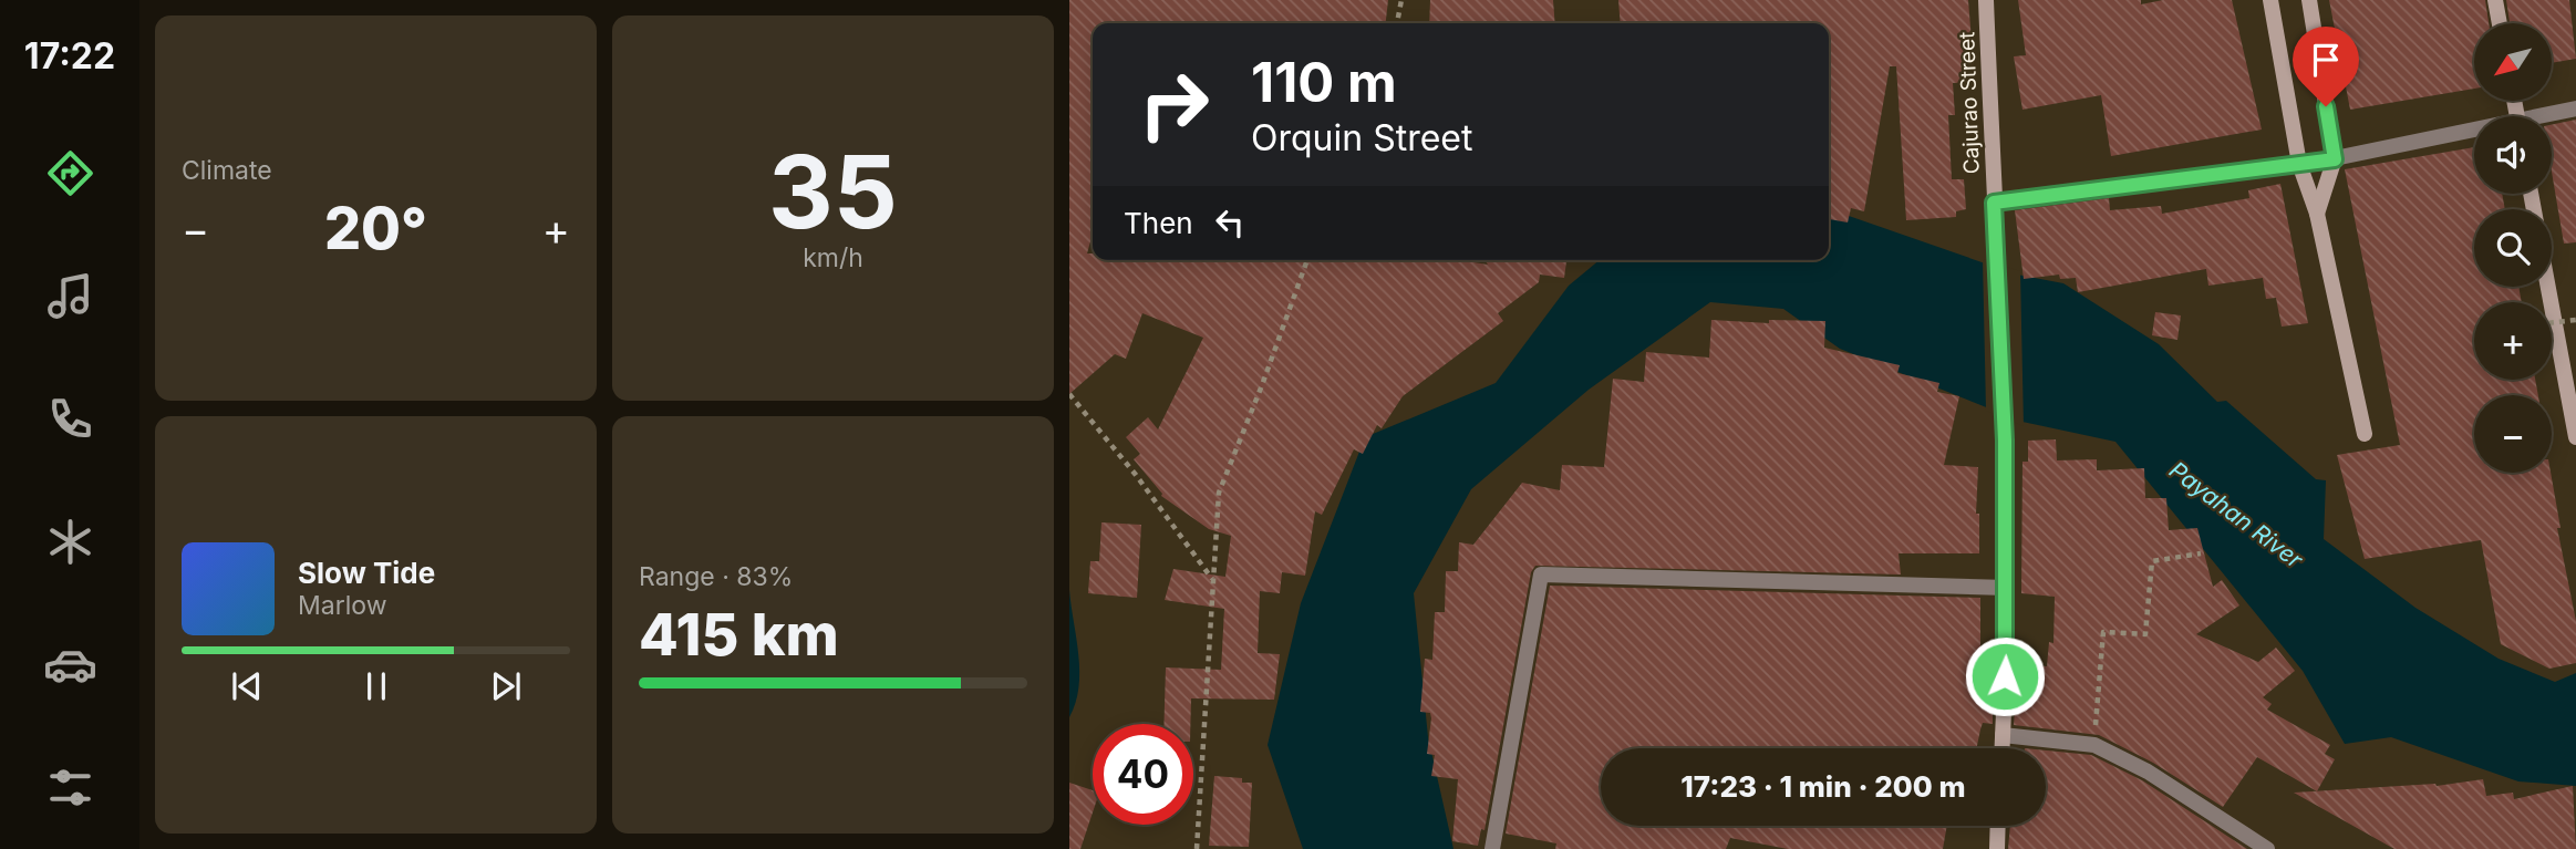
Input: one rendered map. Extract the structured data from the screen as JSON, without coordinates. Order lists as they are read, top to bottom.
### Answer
{
  "streets": {
    "street": ["Cajurao Street"]
  },
  "water": ["Payahan River"],
  "north": "bottom left",
  "page": {
    "tabs": "17:22",
    "tile": [
      "Climate",
      ["35", "km/h"],
      ["Range · 83%", "415 km"]
    ],
    "map_buttons": ["+", "−"],
    "turn": ["110 m", "Orquin Street"],
    "then": "Then",
    "heat": ["−", "20°", "+"],
    "song": ["Slow Tide", "Marlow"],
    "limit": "40",
    "trip": "17:23 · 1 min · 200 m"
  }
}
